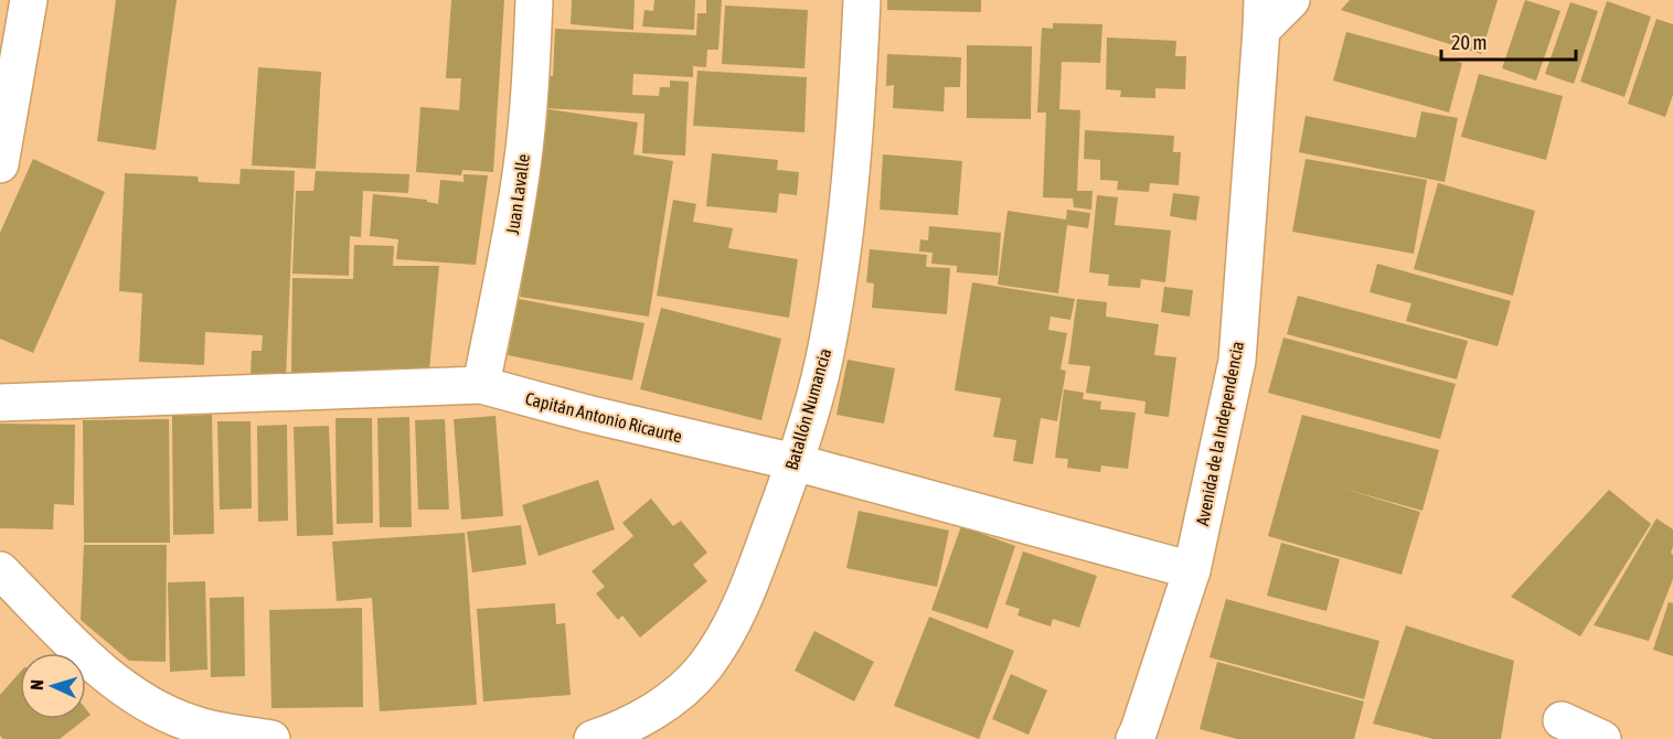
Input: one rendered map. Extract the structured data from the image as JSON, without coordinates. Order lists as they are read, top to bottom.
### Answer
{
  "streets": {
    "street": [
      "Juan Lavalle",
      "Batallón Numancia",
      "Capitán Antonio Ricaurte",
      "Avenida de la Independencia"
    ]
  },
  "crossings": [
    ["Juan Lavalle", "Capitán Antonio Ricaurte"],
    ["Batallón Numancia", "Capitán Antonio Ricaurte"],
    ["Capitán Antonio Ricaurte", "Avenida de la Independencia"]
  ],
  "scale_bar": "20 m",
  "north": "left"
}
